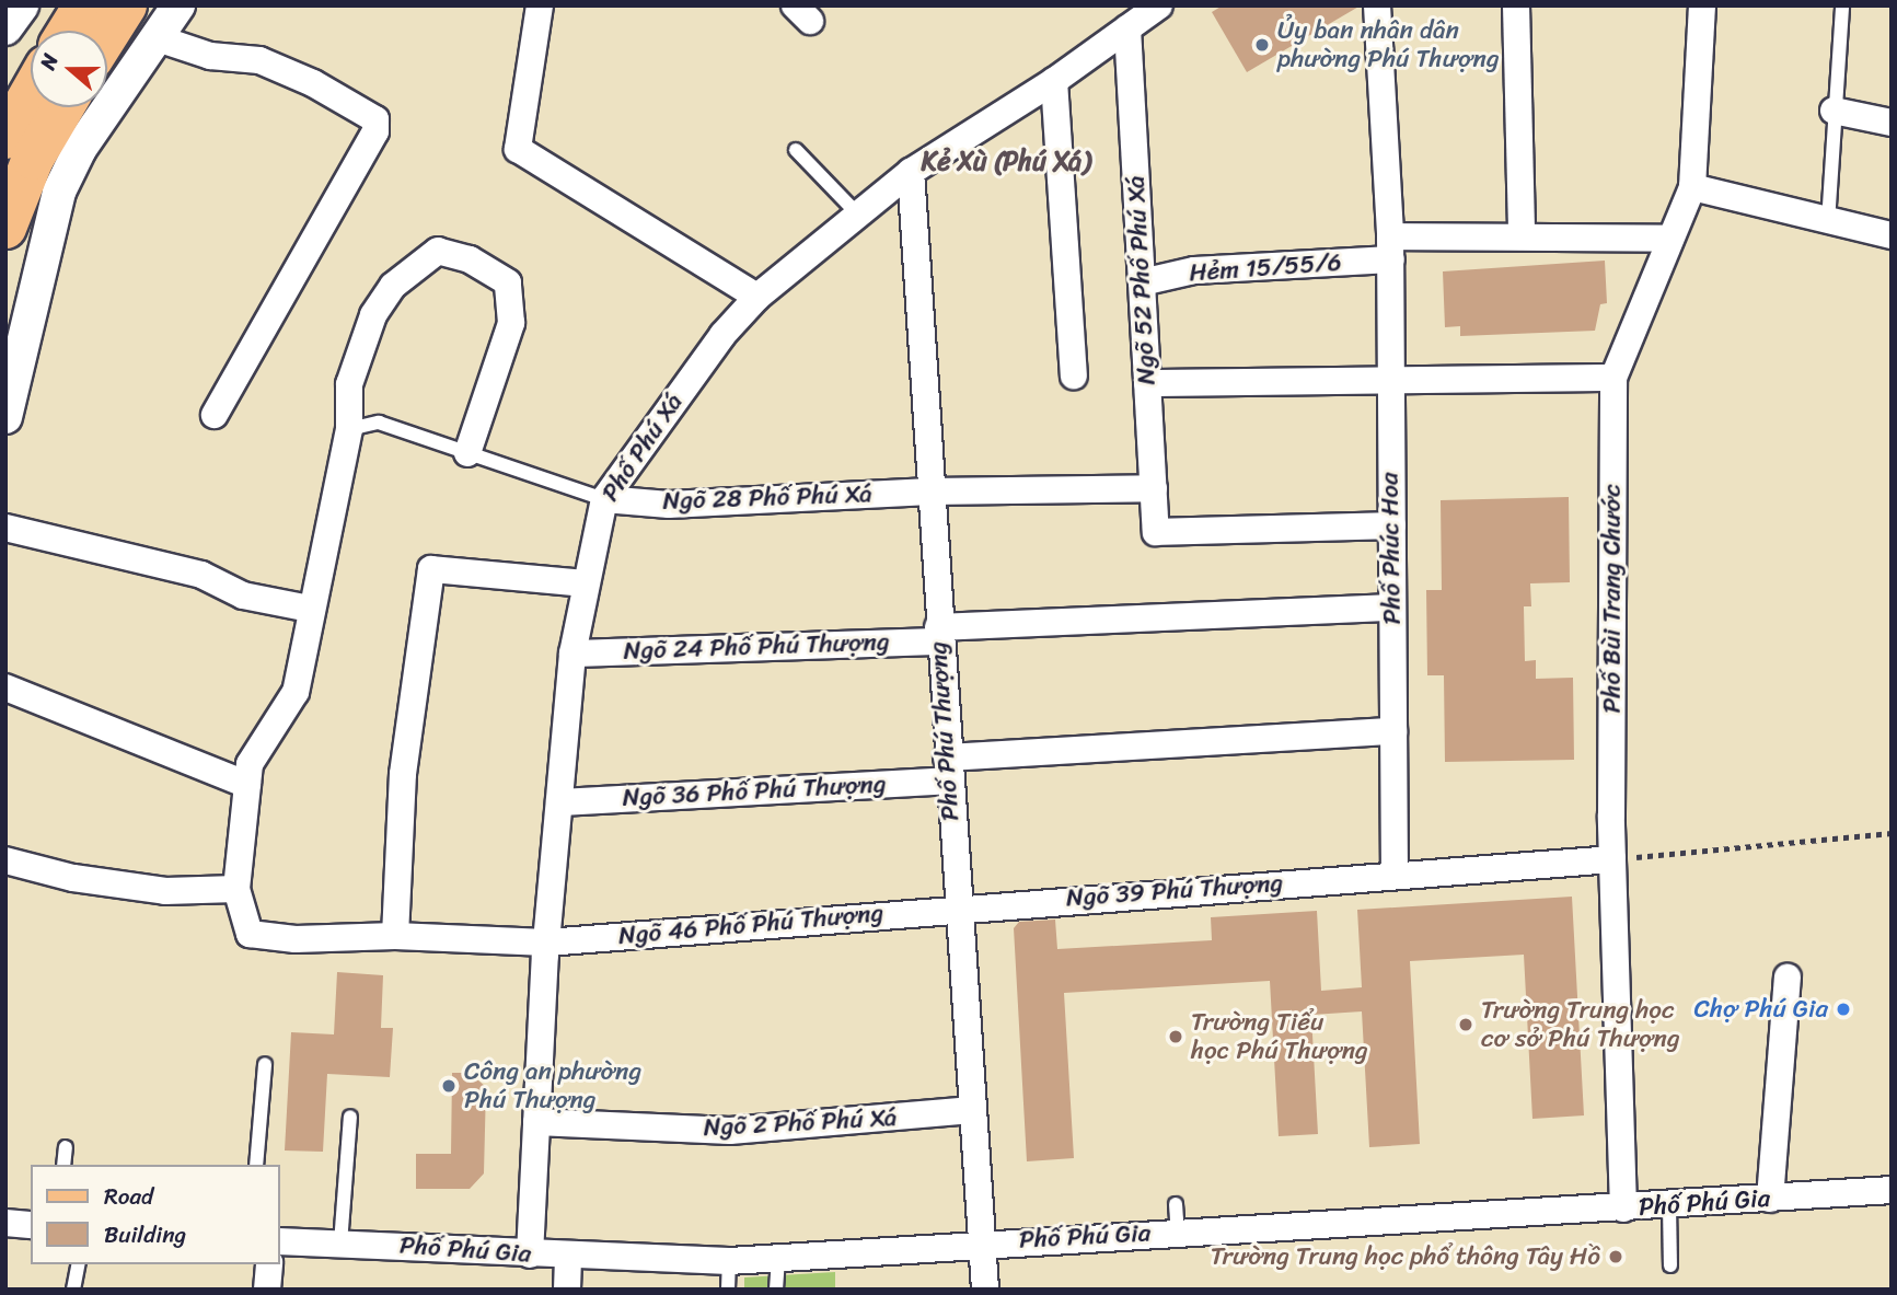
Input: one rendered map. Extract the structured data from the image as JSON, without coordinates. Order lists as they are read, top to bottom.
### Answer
{
  "streets": {
    "street": [
      "Hẻm 15/55/6",
      "Ngõ 52 Phố Phú Xá",
      "Phố Phú Xá",
      "Ngõ 28 Phố Phú Xá",
      "Phố Phúc Hoa",
      "Phố Bùi Trang Chước",
      "Ngõ 24 Phố Phú Thượng",
      "Phố Phú Thượng",
      "Ngõ 36 Phố Phú Thượng",
      "Ngõ 39 Phú Thượng",
      "Ngõ 46 Phố Phú Thượng",
      "Ngõ 2 Phố Phú Xá",
      "Phố Phú Gia"
    ]
  },
  "crossings": [
    ["Hẻm 15/55/6", "Ngõ 52 Phố Phú Xá"],
    ["Hẻm 15/55/6", "Phố Phúc Hoa"],
    ["Hẻm 15/55/6", "Phố Bùi Trang Chước"],
    ["Ngõ 52 Phố Phú Xá", "Phố Phú Xá"],
    ["Ngõ 52 Phố Phú Xá", "Ngõ 28 Phố Phú Xá"],
    ["Ngõ 52 Phố Phú Xá", "Phố Phúc Hoa"],
    ["Phố Phú Xá", "Ngõ 28 Phố Phú Xá"],
    ["Phố Phú Xá", "Ngõ 24 Phố Phú Thượng"],
    ["Phố Phú Xá", "Phố Phú Thượng"],
    ["Phố Phú Xá", "Ngõ 36 Phố Phú Thượng"],
    ["Phố Phú Xá", "Ngõ 46 Phố Phú Thượng"],
    ["Phố Phú Xá", "Ngõ 2 Phố Phú Xá"],
    ["Phố Phú Xá", "Phố Phú Gia"],
    ["Ngõ 28 Phố Phú Xá", "Phố Phú Thượng"],
    ["Phố Phúc Hoa", "Ngõ 24 Phố Phú Thượng"],
    ["Phố Phúc Hoa", "Ngõ 36 Phố Phú Thượng"],
    ["Phố Phúc Hoa", "Ngõ 39 Phú Thượng"],
    ["Phố Bùi Trang Chước", "Phố Phú Gia"],
    ["Ngõ 24 Phố Phú Thượng", "Phố Phú Thượng"],
    ["Phố Phú Thượng", "Ngõ 36 Phố Phú Thượng"],
    ["Phố Phú Thượng", "Ngõ 39 Phú Thượng"],
    ["Phố Phú Thượng", "Ngõ 46 Phố Phú Thượng"],
    ["Phố Phú Thượng", "Ngõ 2 Phố Phú Xá"],
    ["Phố Phú Thượng", "Phố Phú Gia"],
    ["Ngõ 39 Phú Thượng", "Ngõ 46 Phố Phú Thượng"]
  ],
  "districts": ["Kẻ Xù (Phú Xá)"],
  "places": [
    "Ủy ban nhân dân phường Phú Thượng",
    "Chợ Phú Gia",
    "Trường Trung học cơ sở Phú Thượng",
    "Trường Tiểu học Phú Thượng",
    "Công an phường Phú Thượng",
    "Trường Trung học phổ thông Tây Hồ"
  ],
  "legend": ["Road", "Building"],
  "north": "left"
}
